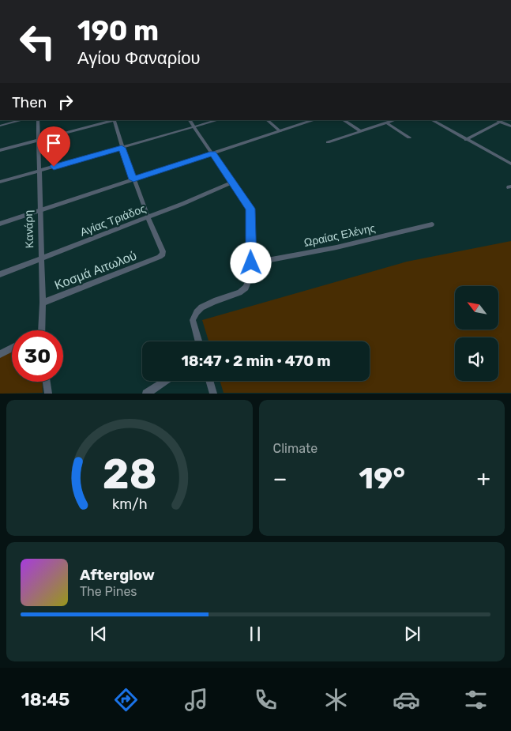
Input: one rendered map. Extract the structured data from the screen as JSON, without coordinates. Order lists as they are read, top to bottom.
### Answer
{
  "streets": {
    "street": [
      "Αγίας Τριάδος",
      "Κανάρη",
      "Ωραίας Ελένης",
      "Κοσμά Αιτωλού"
    ]
  },
  "crossings": [
    ["Αγίας Τριάδος", "Κανάρη"],
    ["Αγίας Τριάδος", "Κοσμά Αιτωλού"],
    ["Κανάρη", "Κοσμά Αιτωλού"]
  ],
  "north": "top left",
  "page": {
    "turn": ["190 m", "Αγίου Φαναρίου"],
    "then": "Then",
    "limit": "30",
    "trip": "18:47 · 2 min · 470 m",
    "tile": "Climate",
    "heat": ["−", "19°", "+"],
    "song": ["Afterglow", "The Pines"],
    "tabs": "18:45",
    "gauge": ["28", "km/h"]
  }
}
